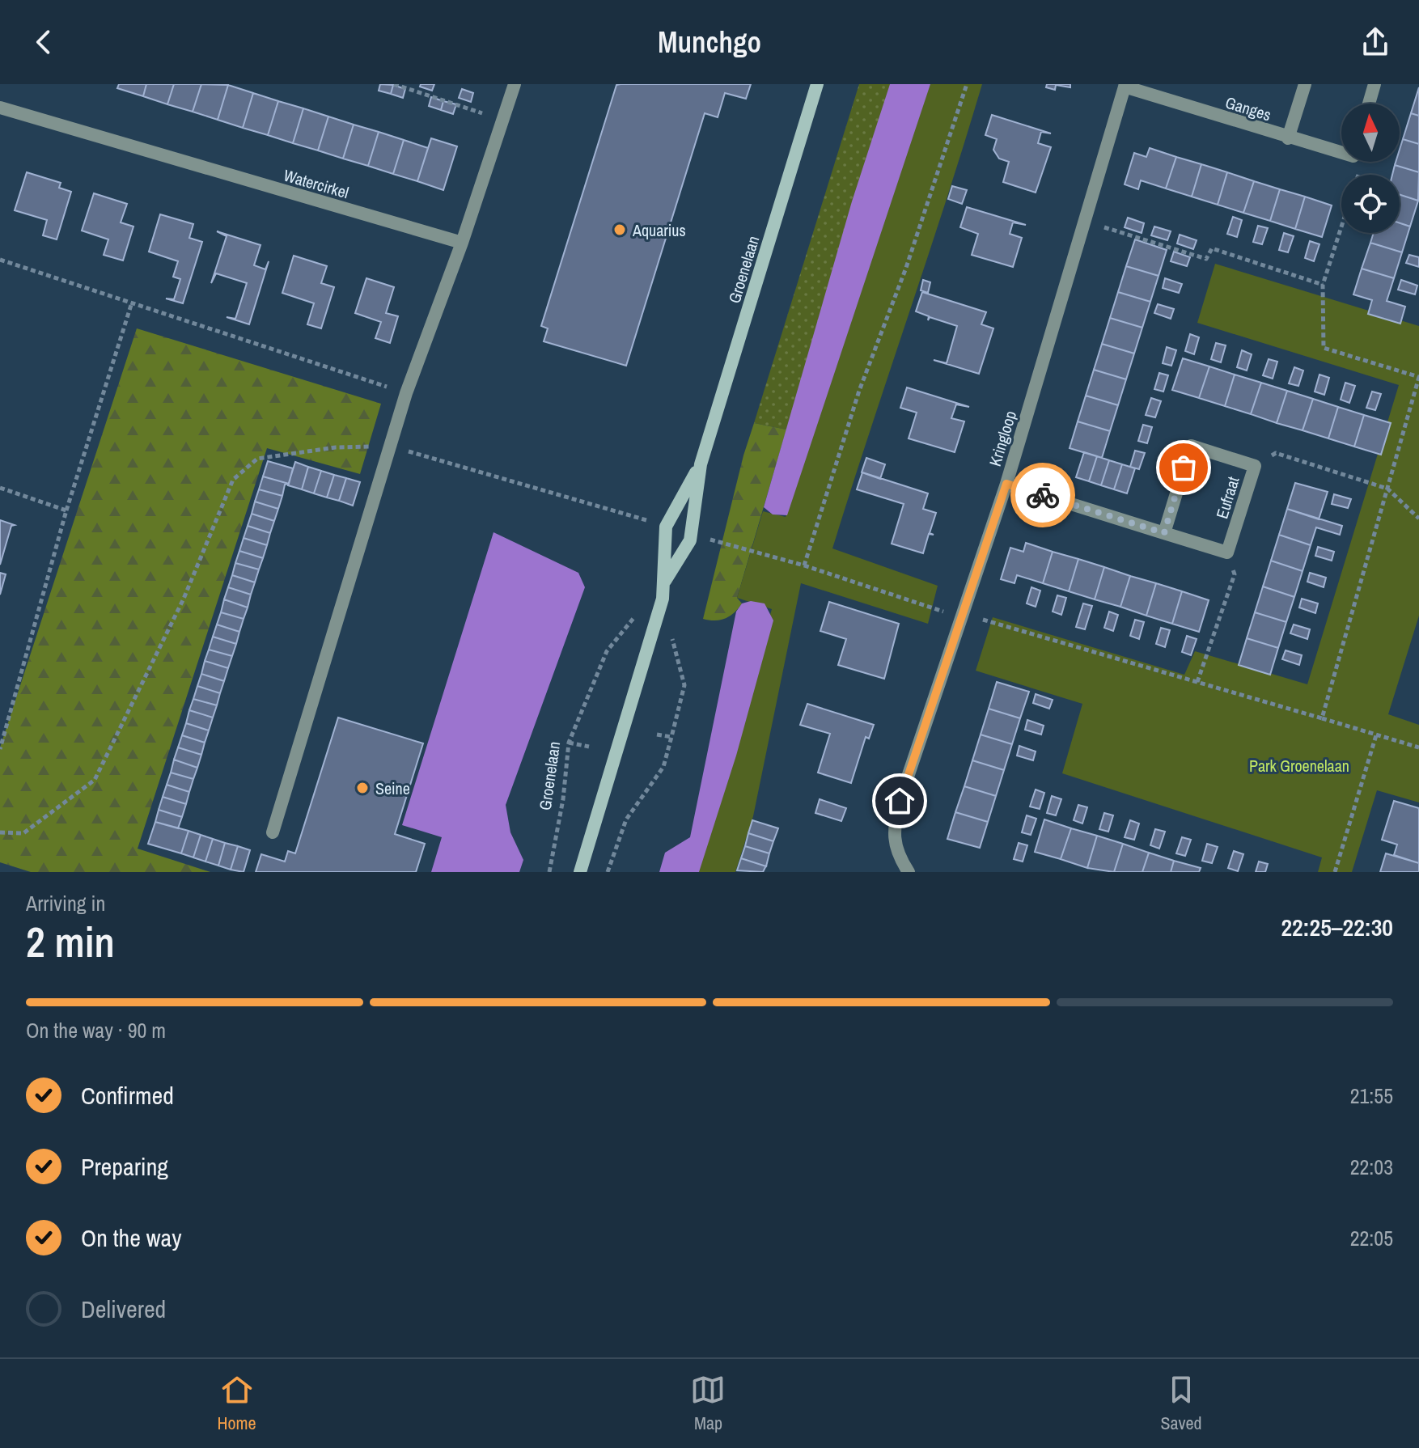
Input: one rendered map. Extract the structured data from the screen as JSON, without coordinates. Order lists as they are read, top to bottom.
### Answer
{
  "streets": {
    "street": [
      "Ganges",
      "Watercirkel",
      "Groenelaan",
      "Kringloop",
      "Eufraat"
    ]
  },
  "crossings": [
    ["Ganges", "Kringloop"]
  ],
  "parks": ["Park Groenelaan"],
  "places": ["Aquarius", "Seine"],
  "north": "top",
  "page": {
    "header": "Munchgo",
    "heading": ["2 min", "Arriving in", "22:25–22:30"],
    "bar": "On the way · 90 m",
    "list": [
      ["Confirmed", "21:55"],
      ["Preparing", "22:03"],
      ["On the way", "22:05"],
      "Delivered"
    ],
    "tabs": ["Home", "Map", "Saved"]
  }
}
